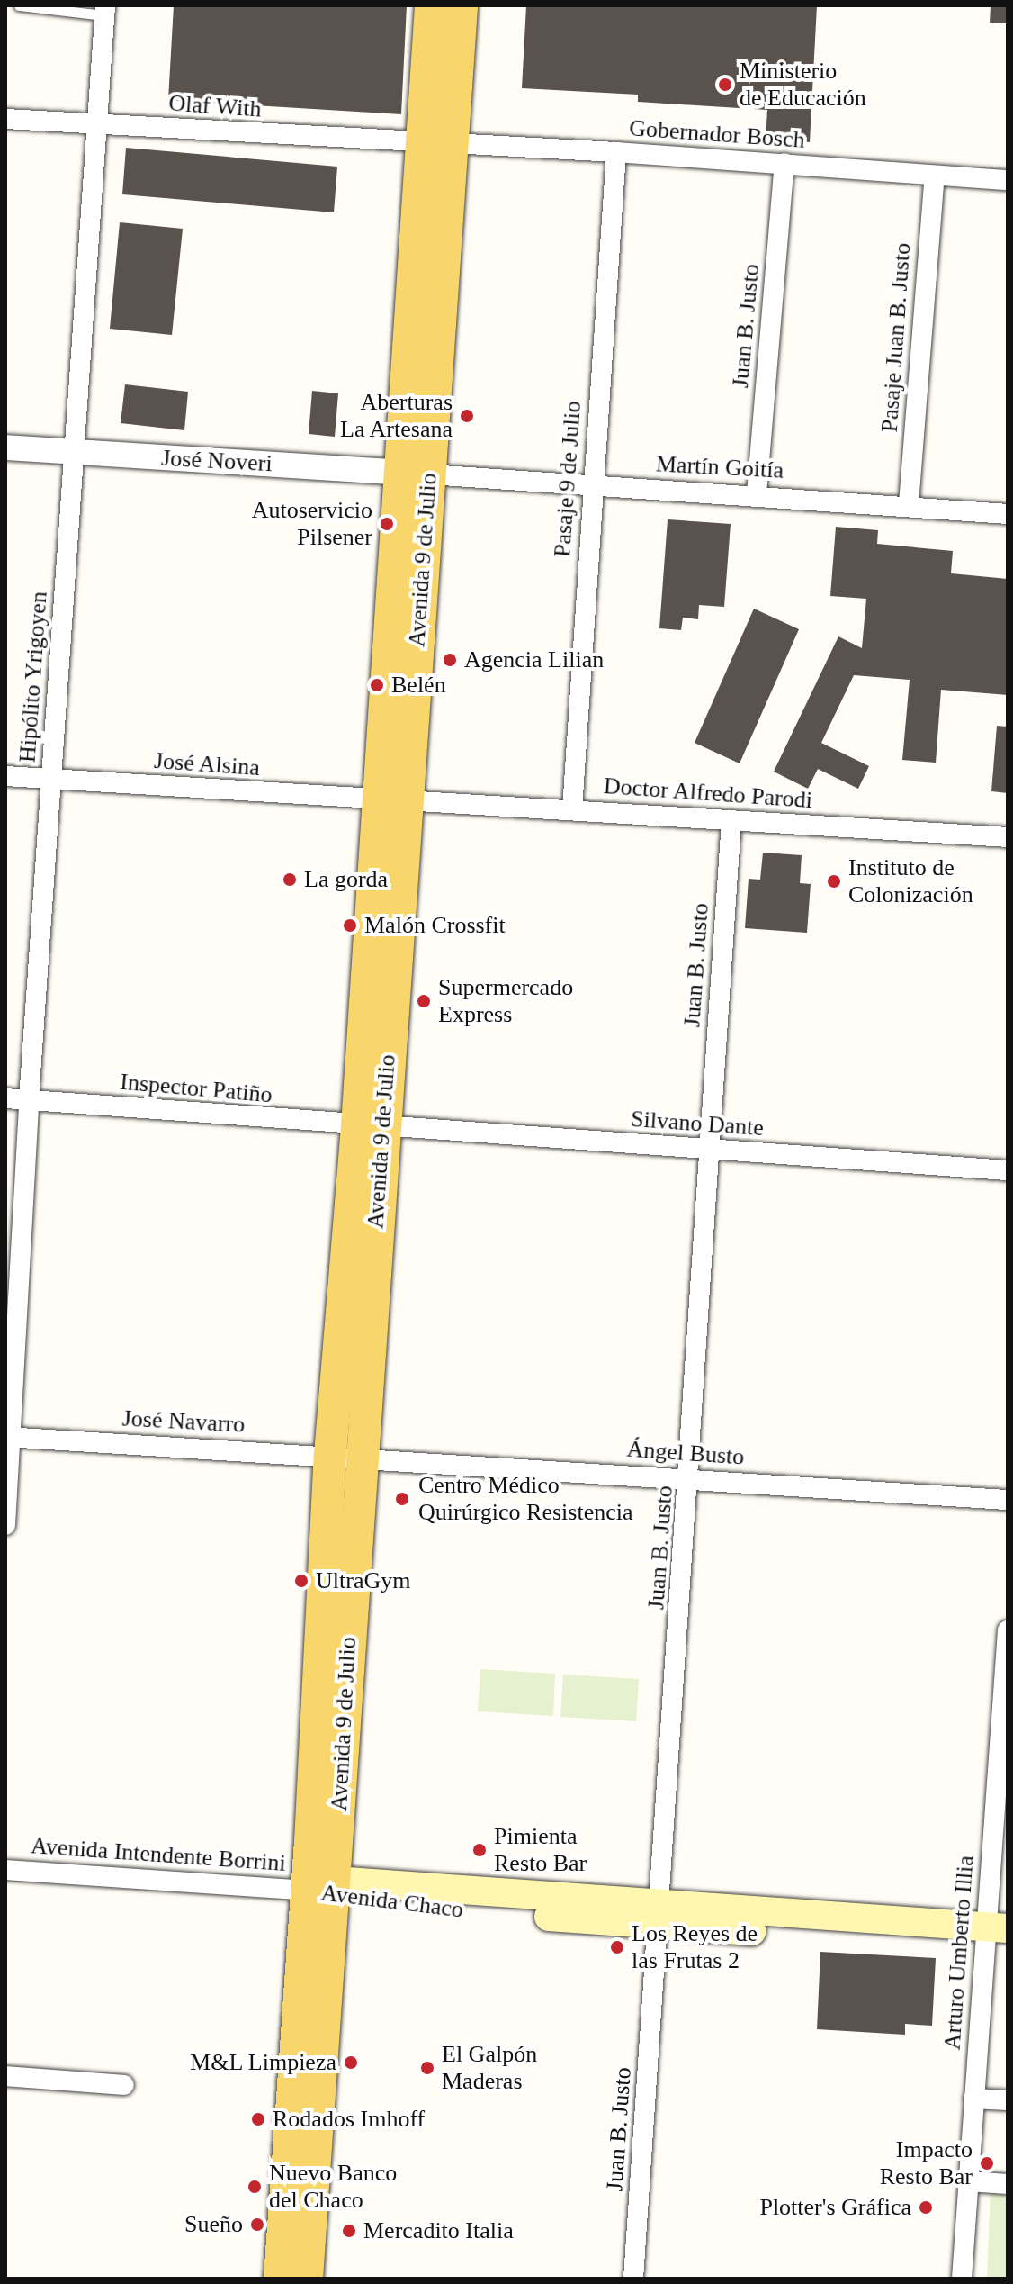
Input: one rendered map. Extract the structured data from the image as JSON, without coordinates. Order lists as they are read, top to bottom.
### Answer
{
  "streets": {
    "main road": ["Avenida 9 de Julio", "Avenida Chaco"],
    "street": [
      "Olaf With",
      "Gobernador Bosch",
      "Juan B. Justo",
      "Pasaje Juan B. Justo",
      "José Noveri",
      "Martín Goitía",
      "Pasaje 9 de Julio",
      "Hipólito Yrigoyen",
      "José Alsina",
      "Doctor Alfredo Parodi",
      "Inspector Patiño",
      "Silvano Dante",
      "José Navarro",
      "Ángel Busto",
      "Avenida Intendente Borrini",
      "Arturo Umberto Illia"
    ]
  },
  "crossings": [
    ["Olaf With", "Gobernador Bosch"],
    ["Olaf With", "Avenida 9 de Julio"],
    ["Olaf With", "Hipólito Yrigoyen"],
    ["Gobernador Bosch", "Juan B. Justo"],
    ["Gobernador Bosch", "Pasaje Juan B. Justo"],
    ["Gobernador Bosch", "Pasaje 9 de Julio"],
    ["Gobernador Bosch", "Avenida 9 de Julio"],
    ["Juan B. Justo", "Martín Goitía"],
    ["Juan B. Justo", "Doctor Alfredo Parodi"],
    ["Juan B. Justo", "Silvano Dante"],
    ["Juan B. Justo", "Ángel Busto"],
    ["Juan B. Justo", "Avenida Chaco"],
    ["Pasaje Juan B. Justo", "Martín Goitía"],
    ["José Noveri", "Martín Goitía"],
    ["José Noveri", "Avenida 9 de Julio"],
    ["José Noveri", "Hipólito Yrigoyen"],
    ["Martín Goitía", "Pasaje 9 de Julio"],
    ["Martín Goitía", "Avenida 9 de Julio"],
    ["Pasaje 9 de Julio", "Doctor Alfredo Parodi"],
    ["Avenida 9 de Julio", "José Alsina"],
    ["Avenida 9 de Julio", "Doctor Alfredo Parodi"],
    ["Avenida 9 de Julio", "Inspector Patiño"],
    ["Avenida 9 de Julio", "Silvano Dante"],
    ["Avenida 9 de Julio", "José Navarro"],
    ["Avenida 9 de Julio", "Ángel Busto"],
    ["Avenida 9 de Julio", "Avenida Intendente Borrini"],
    ["Avenida 9 de Julio", "Avenida Chaco"],
    ["Hipólito Yrigoyen", "José Alsina"],
    ["Hipólito Yrigoyen", "Inspector Patiño"],
    ["Hipólito Yrigoyen", "José Navarro"],
    ["José Alsina", "Doctor Alfredo Parodi"],
    ["Inspector Patiño", "Silvano Dante"],
    ["José Navarro", "Ángel Busto"],
    ["Avenida Intendente Borrini", "Avenida Chaco"],
    ["Avenida Chaco", "Arturo Umberto Illia"]
  ],
  "places": [
    "Ministerio de Educación",
    "Aberturas La Artesana",
    "Autoservicio Pilsener",
    "Agencia Lilian",
    "Belén",
    "La gorda",
    "Instituto de Colonización",
    "Malón Crossfit",
    "Supermercado Express",
    "Centro Médico Quirúrgico Resistencia",
    "UltraGym",
    "Pimienta Resto Bar",
    "Los Reyes de las Frutas 2",
    "M&L Limpieza",
    "El Galpón Maderas",
    "Rodados Imhoff",
    "Impacto Resto Bar",
    "Nuevo Banco del Chaco",
    "Plotter's Gráfica",
    "Sueño",
    "Mercadito Italia"
  ]
}
